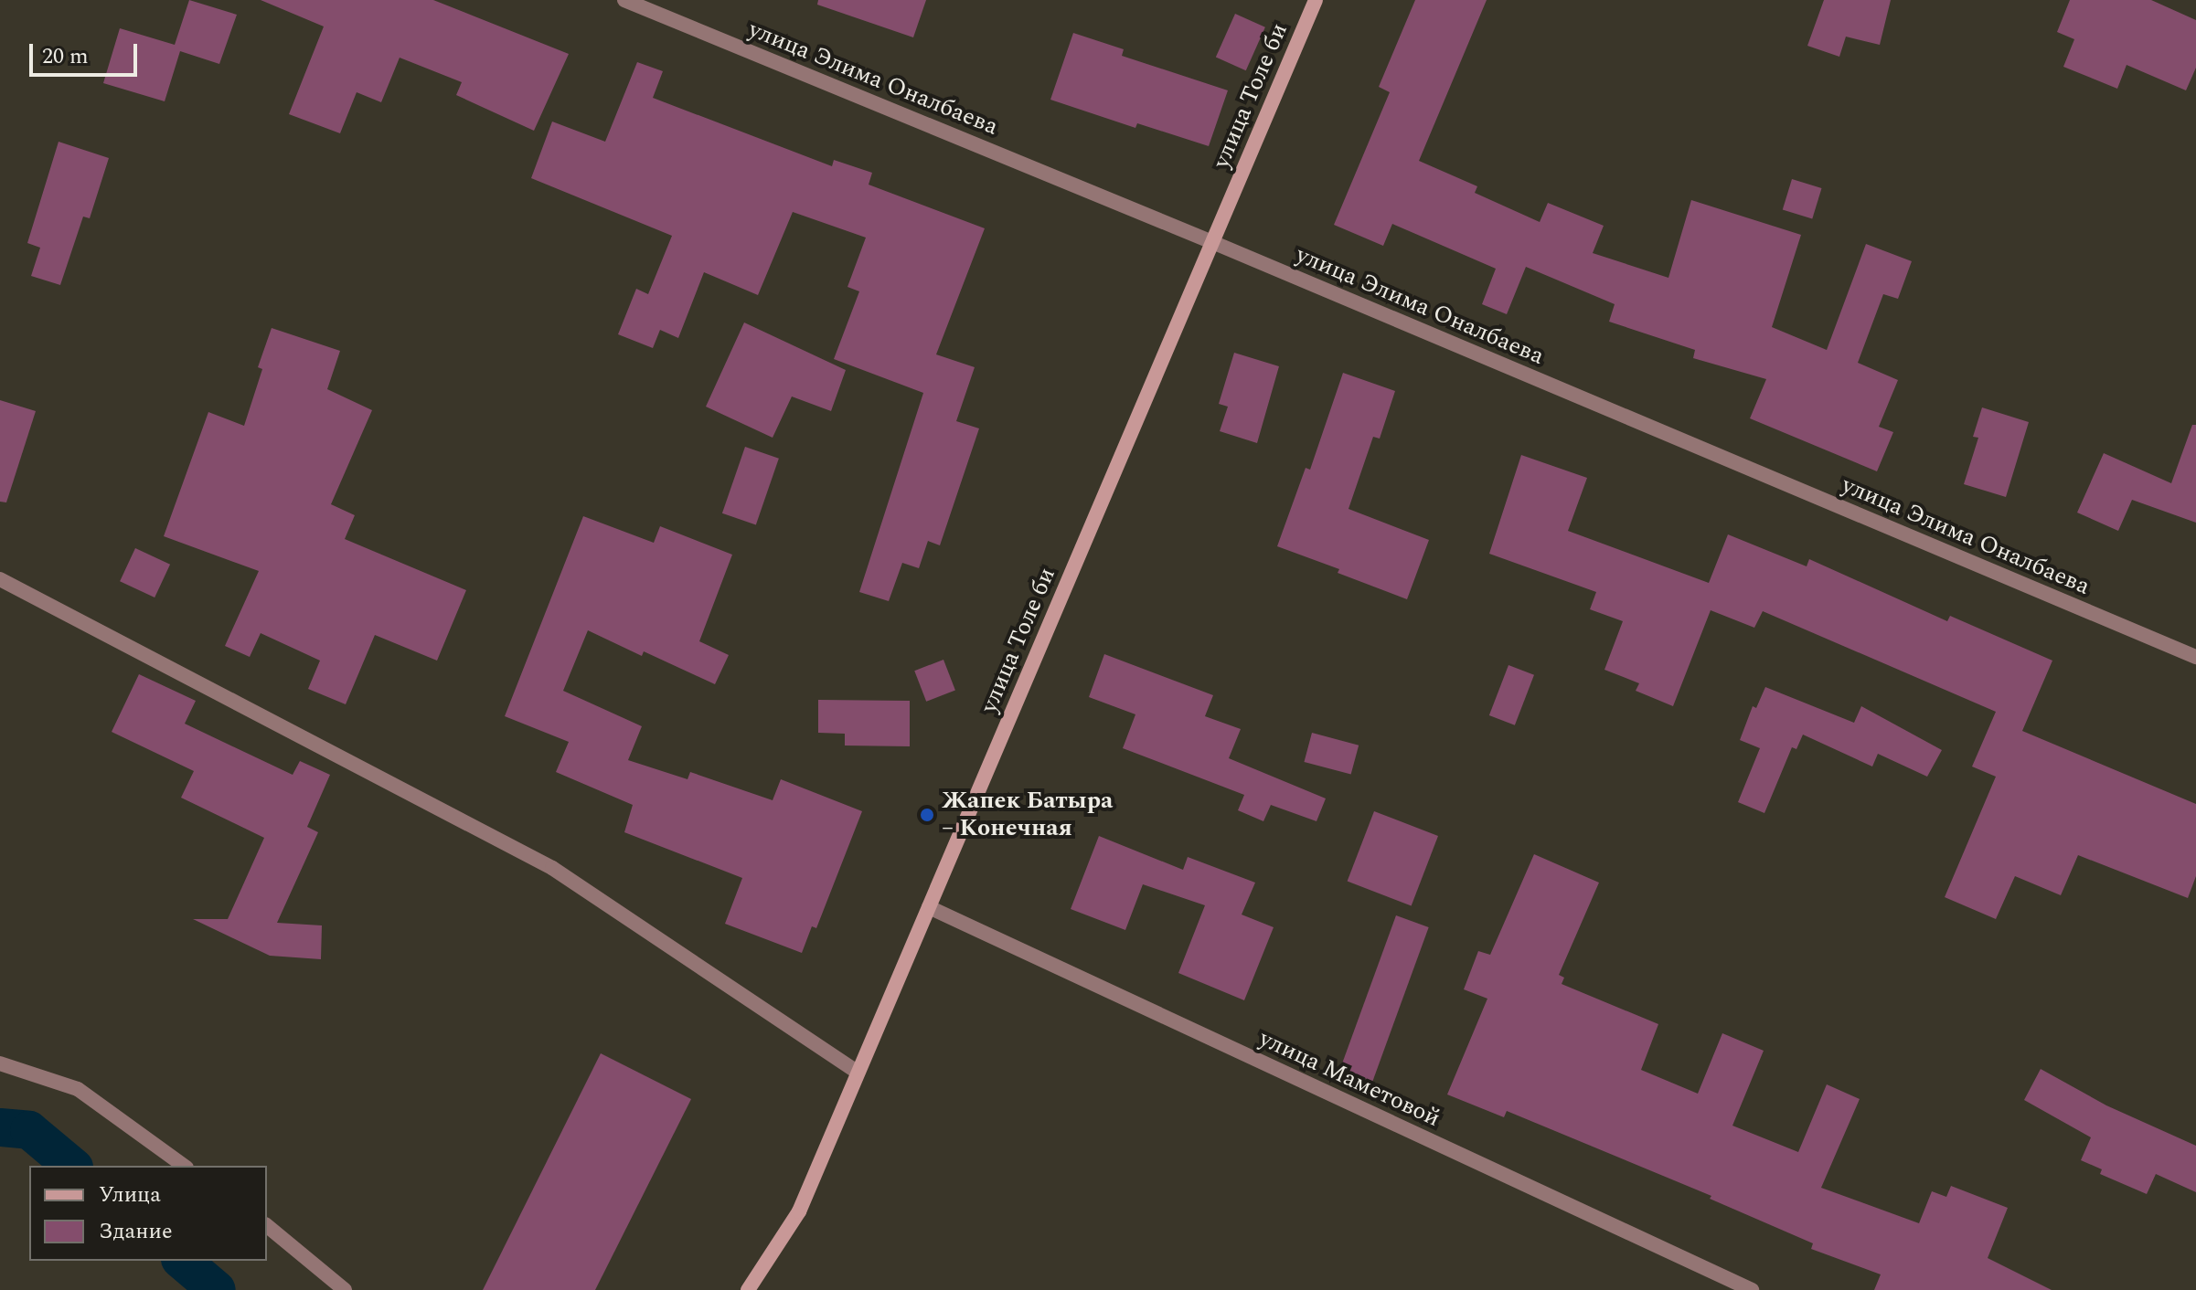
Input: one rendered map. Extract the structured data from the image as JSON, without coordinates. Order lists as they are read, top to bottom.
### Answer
{
  "streets": {
    "main road": ["улица Толе би"],
    "street": ["улица Элима Оналбаева", "улица Маметовой"]
  },
  "crossings": [
    ["улица Элима Оналбаева", "улица Толе би"],
    ["улица Толе би", "улица Маметовой"]
  ],
  "places": ["Жапек Батыра – Конечная"],
  "legend": ["Улица", "Здание"],
  "scale_bar": "20 m"
}
